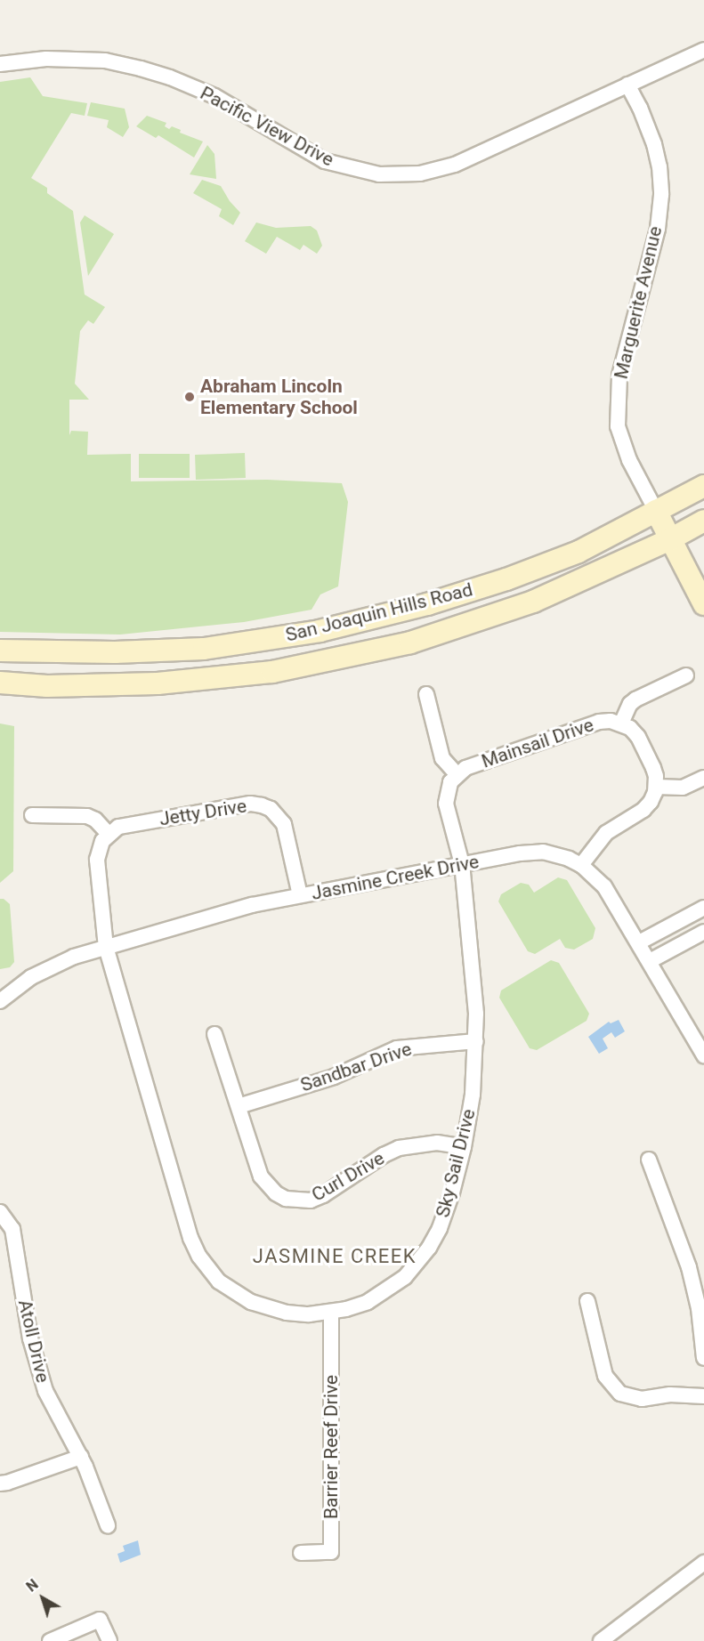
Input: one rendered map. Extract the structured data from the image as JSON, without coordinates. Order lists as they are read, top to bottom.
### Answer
{
  "streets": {
    "main road": ["Marguerite Avenue", "San Joaquin Hills Road"],
    "street": [
      "Pacific View Drive",
      "Mainsail Drive",
      "Jetty Drive",
      "Jasmine Creek Drive",
      "Sandbar Drive",
      "Sky Sail Drive",
      "Curl Drive",
      "Atoll Drive",
      "Barrier Reef Drive"
    ]
  },
  "crossings": [
    ["Pacific View Drive", "Marguerite Avenue"],
    ["Marguerite Avenue", "San Joaquin Hills Road"],
    ["Jetty Drive", "Jasmine Creek Drive"],
    ["Jasmine Creek Drive", "Sky Sail Drive"],
    ["Sandbar Drive", "Sky Sail Drive"],
    ["Sandbar Drive", "Curl Drive"],
    ["Sky Sail Drive", "Curl Drive"],
    ["Sky Sail Drive", "Barrier Reef Drive"]
  ],
  "districts": ["JASMINE CREEK"],
  "places": ["Abraham Lincoln Elementary School"],
  "north": "top left"
}
